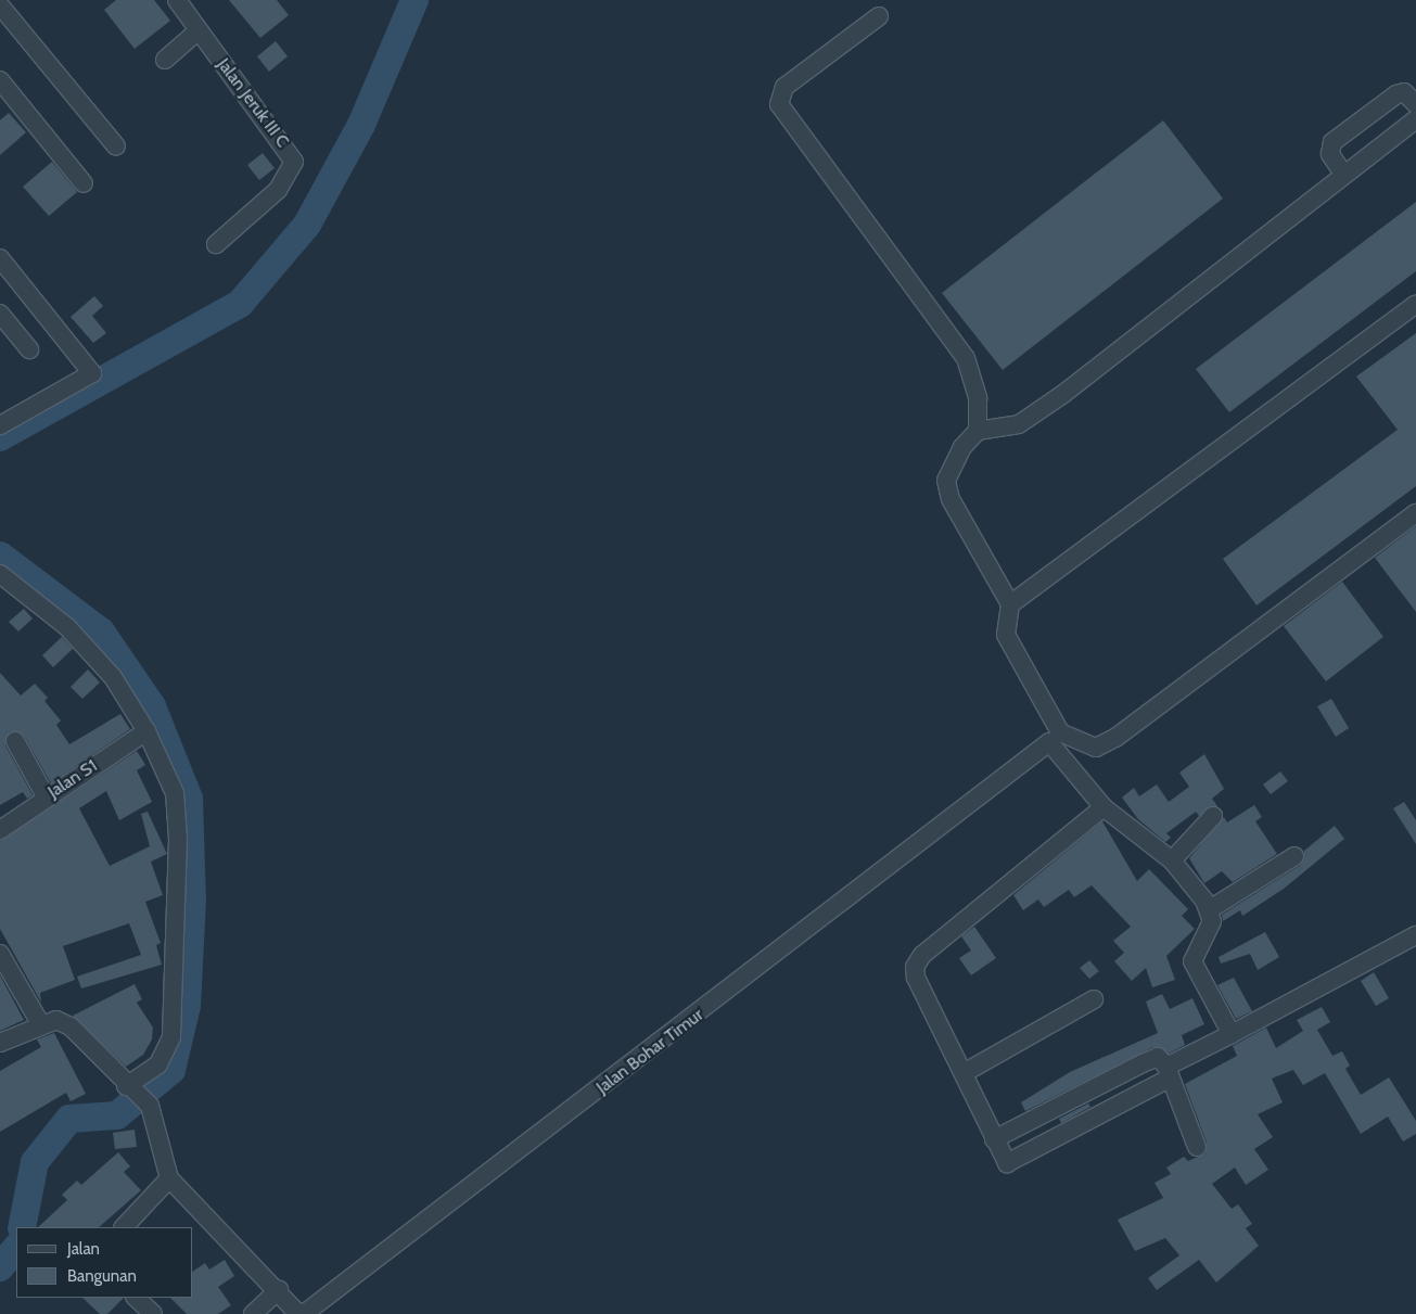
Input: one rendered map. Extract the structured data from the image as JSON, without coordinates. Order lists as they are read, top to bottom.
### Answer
{
  "streets": {
    "street": ["Jalan Jeruk III C", "Jalan S1", "Jalan Bohar Timur"]
  },
  "legend": ["Jalan", "Bangunan"]
}
